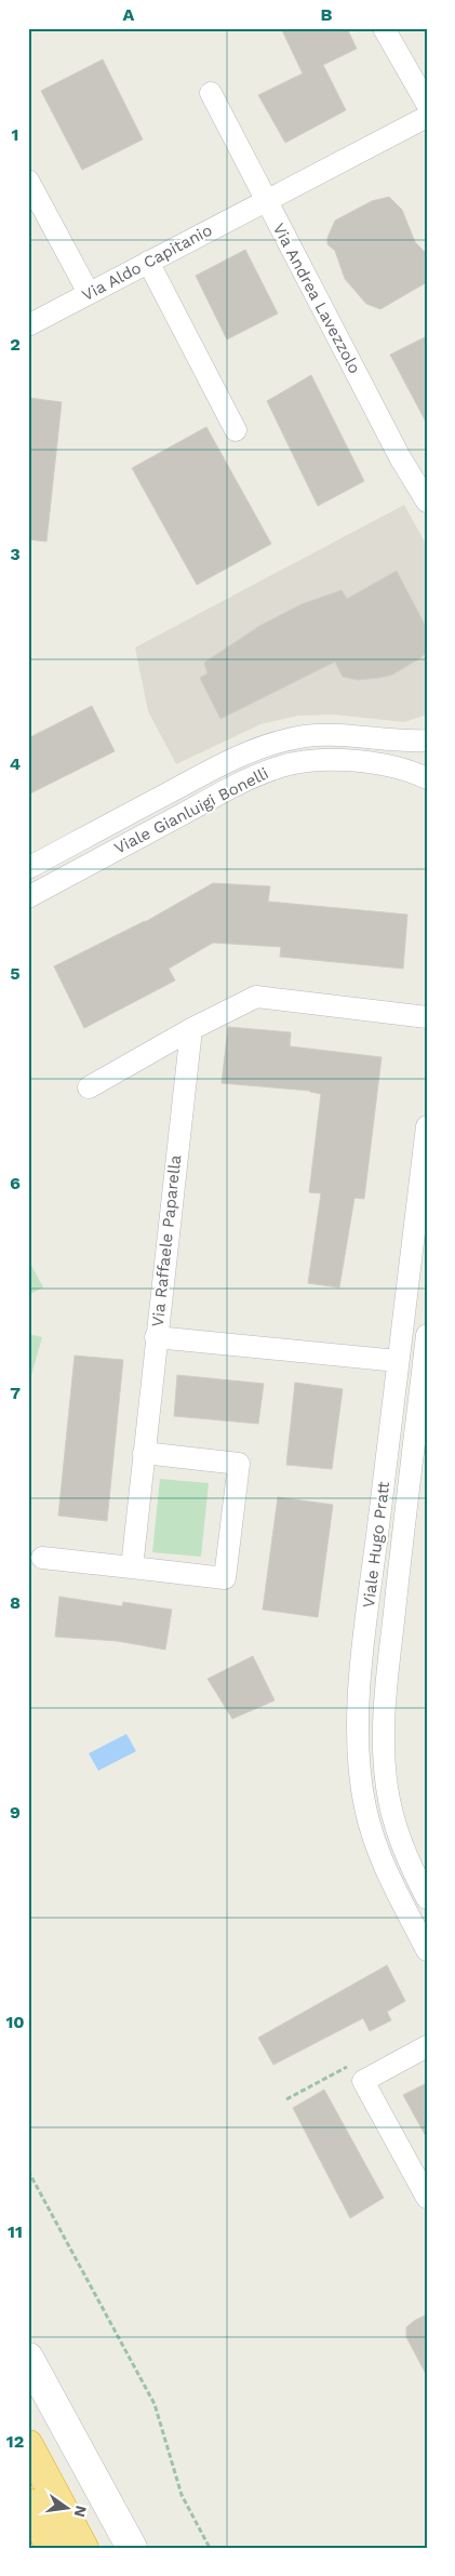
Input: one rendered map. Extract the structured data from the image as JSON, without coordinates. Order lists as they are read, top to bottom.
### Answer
{
  "streets": {
    "street": [
      "Via Aldo Capitanio",
      "Via Andrea Lavezzolo",
      "Viale Gianluigi Bonelli",
      "Via Raffaele Paparella",
      "Viale Hugo Pratt"
    ]
  },
  "crossings": [
    ["Via Aldo Capitanio", "Via Andrea Lavezzolo"]
  ],
  "north": "right",
  "grid": {
    "columns": ["A", "B"],
    "rows": [
      "1",
      "2",
      "3",
      "4",
      "5",
      "6",
      "7",
      "8",
      "9",
      "10",
      "11",
      "12"
    ]
  }
}
